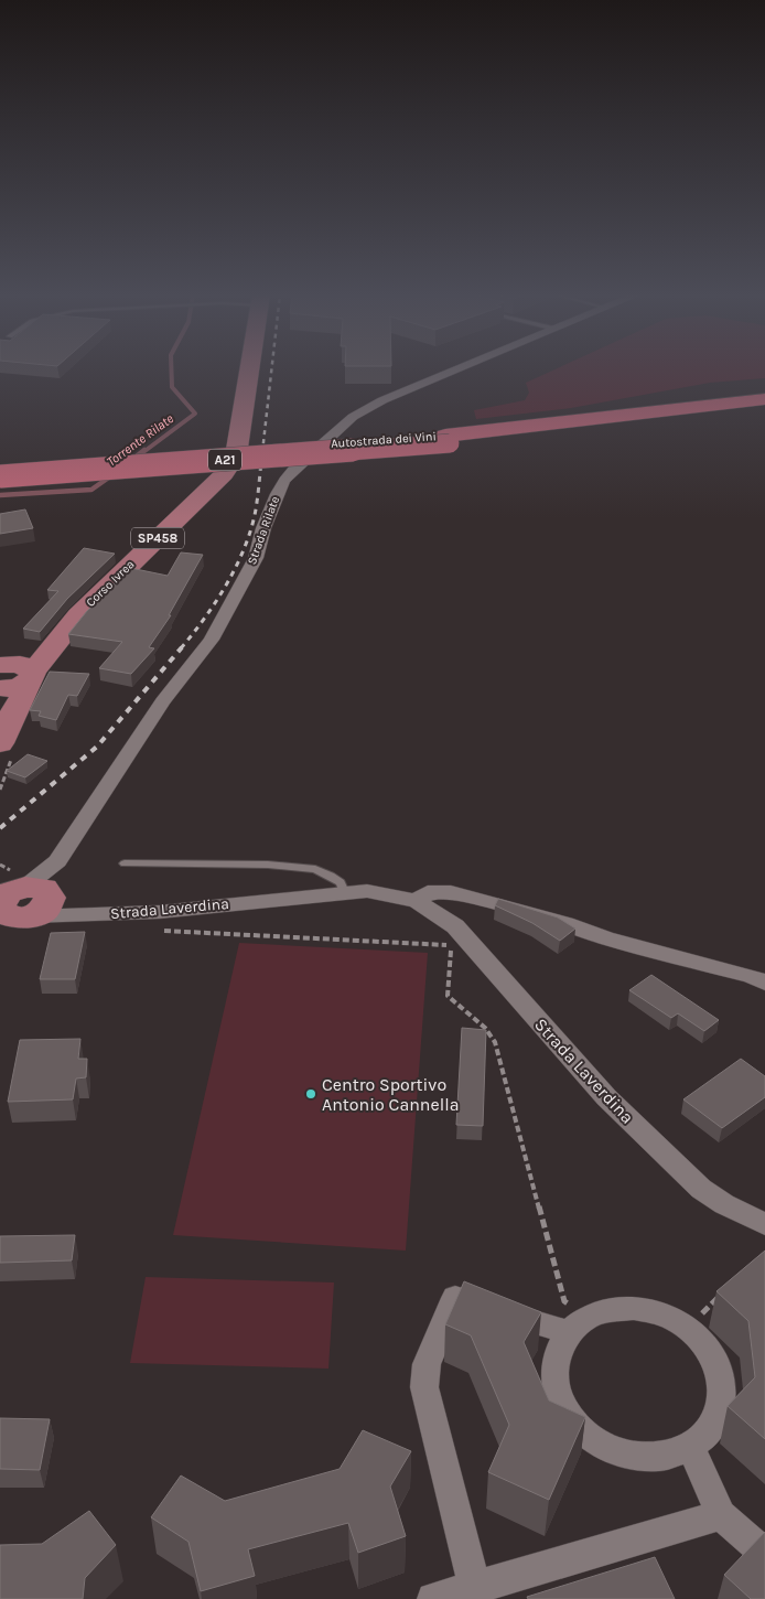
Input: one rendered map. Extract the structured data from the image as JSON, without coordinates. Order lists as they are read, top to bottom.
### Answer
{
  "streets": {
    "highway": ["Autostrada dei Vini", "A21"],
    "main road": ["SP458", "Corso Ivrea"],
    "street": ["Strada Rilate", "Strada Laverdina"]
  },
  "crossings": [
    ["Strada Rilate", "Strada Laverdina"]
  ],
  "water": ["Torrente Rilate"],
  "places": ["Centro Sportivo Antonio Cannella"]
}
